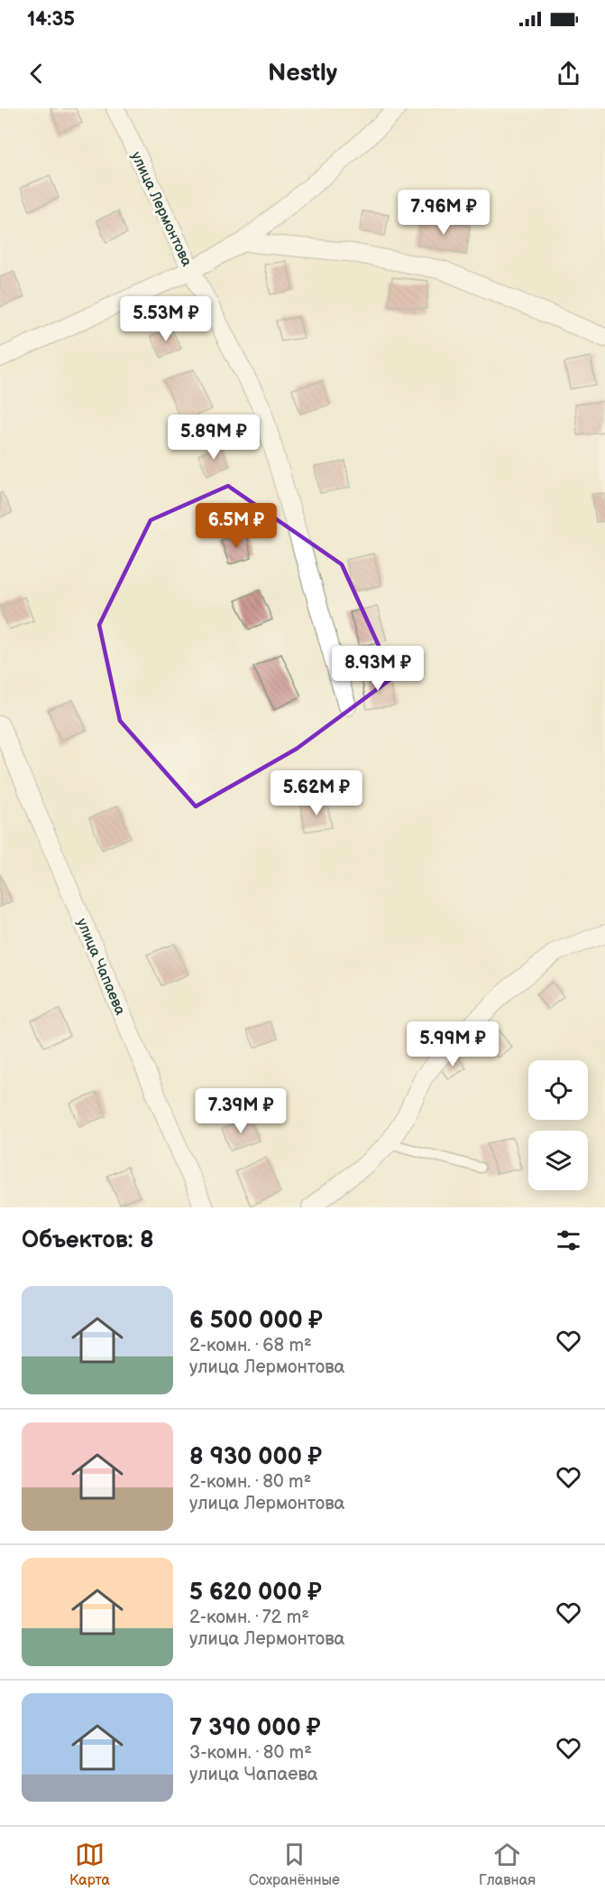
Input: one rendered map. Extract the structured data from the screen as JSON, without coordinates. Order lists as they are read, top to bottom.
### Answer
{
  "streets": {
    "street": ["улица Лермонтова", "улица Чапаева"]
  },
  "page": {
    "status": "14:35",
    "header": "Nestly",
    "price": [
      "7.96M ₽",
      "5.53M ₽",
      "5.89M ₽",
      "6.5M ₽",
      "8.93M ₽",
      "5.62M ₽",
      "5.99M ₽",
      "7.39M ₽"
    ],
    "heading": "Объектов: 8",
    "list": [
      {
        "name": "6 500 000 ₽",
        "note": "2-комн. · 68 m² · улица Лермонтова"
      },
      {
        "name": "8 930 000 ₽",
        "note": "2-комн. · 80 m² · улица Лермонтова"
      },
      {
        "name": "5 620 000 ₽",
        "note": "2-комн. · 72 m² · улица Лермонтова"
      },
      {
        "name": "7 390 000 ₽",
        "note": "3-комн. · 80 m² · улица Чапаева"
      }
    ],
    "tabs": ["Карта", "Сохранённые", "Главная"]
  }
}
